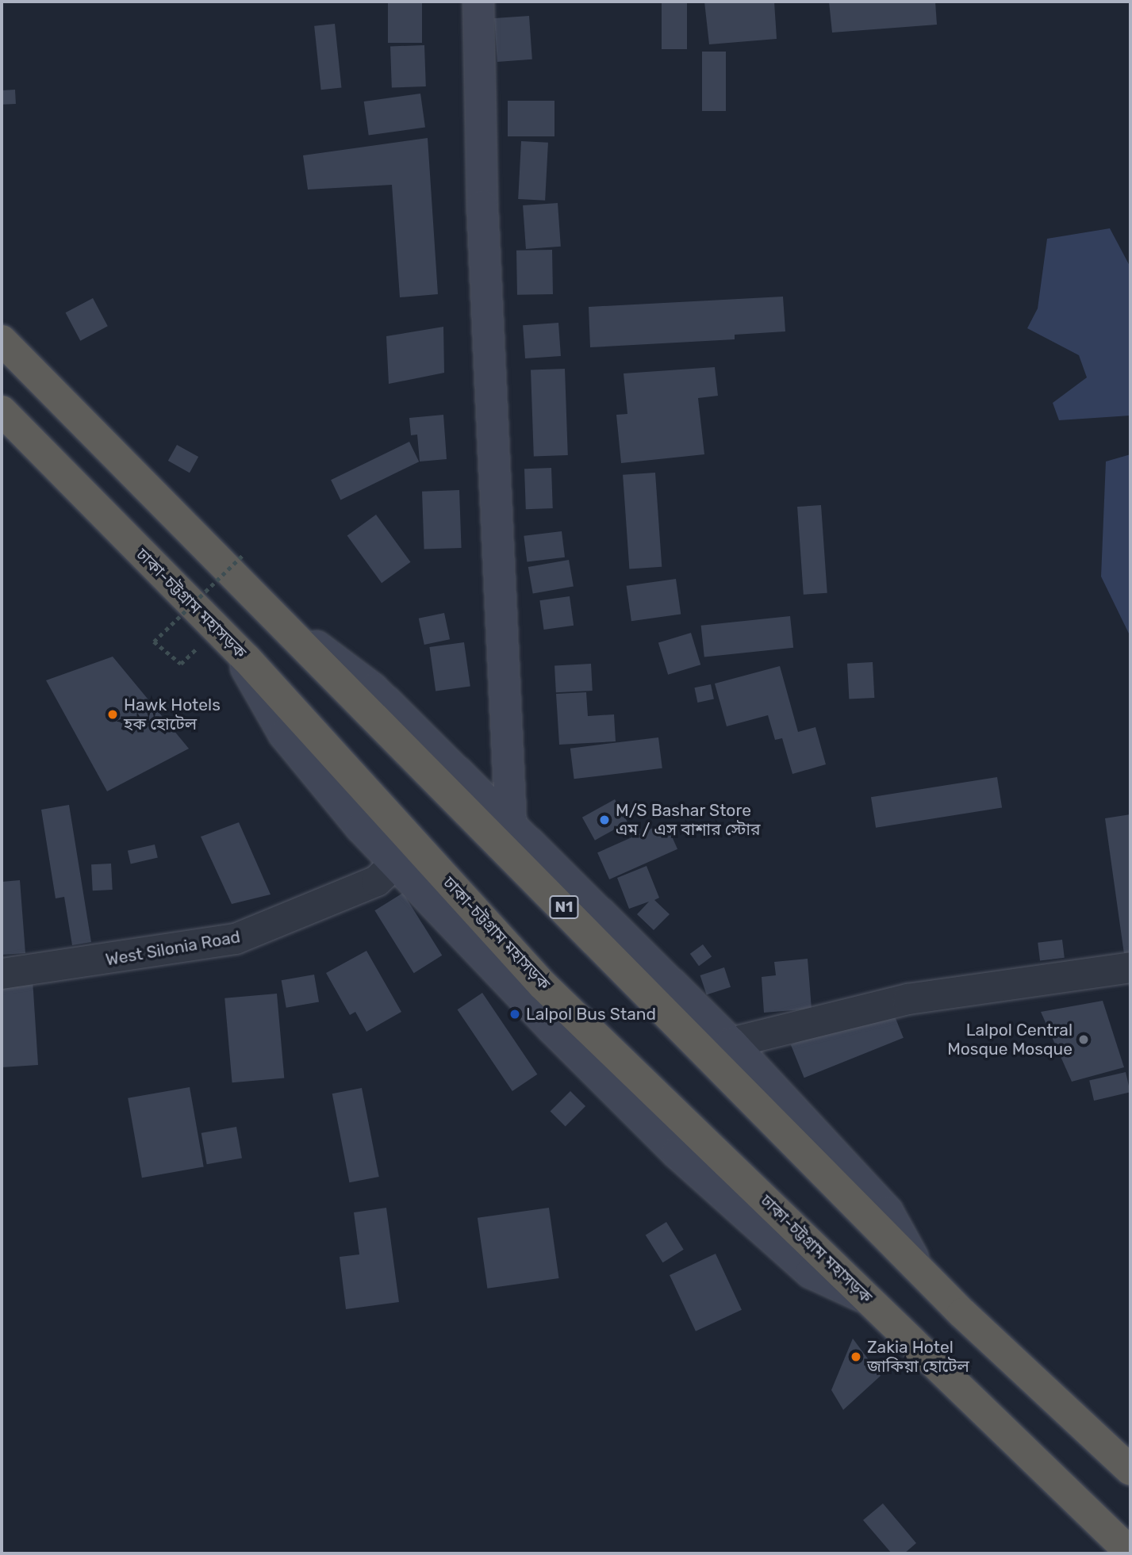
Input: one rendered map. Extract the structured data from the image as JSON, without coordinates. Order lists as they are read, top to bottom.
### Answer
{
  "streets": {
    "highway": ["ঢাকা-চট্টগ্রাম মহাসড়ক", "N1"],
    "street": ["West Silonia Road"]
  },
  "places": [
    "Hawk Hotels হক হোটেল",
    "M/S Bashar Store এম / এস বাশার স্টোর",
    "Lalpol Bus Stand",
    "Lalpol Central Mosque Mosque",
    "Zakia Hotel জাকিয়া হোটেল"
  ]
}
